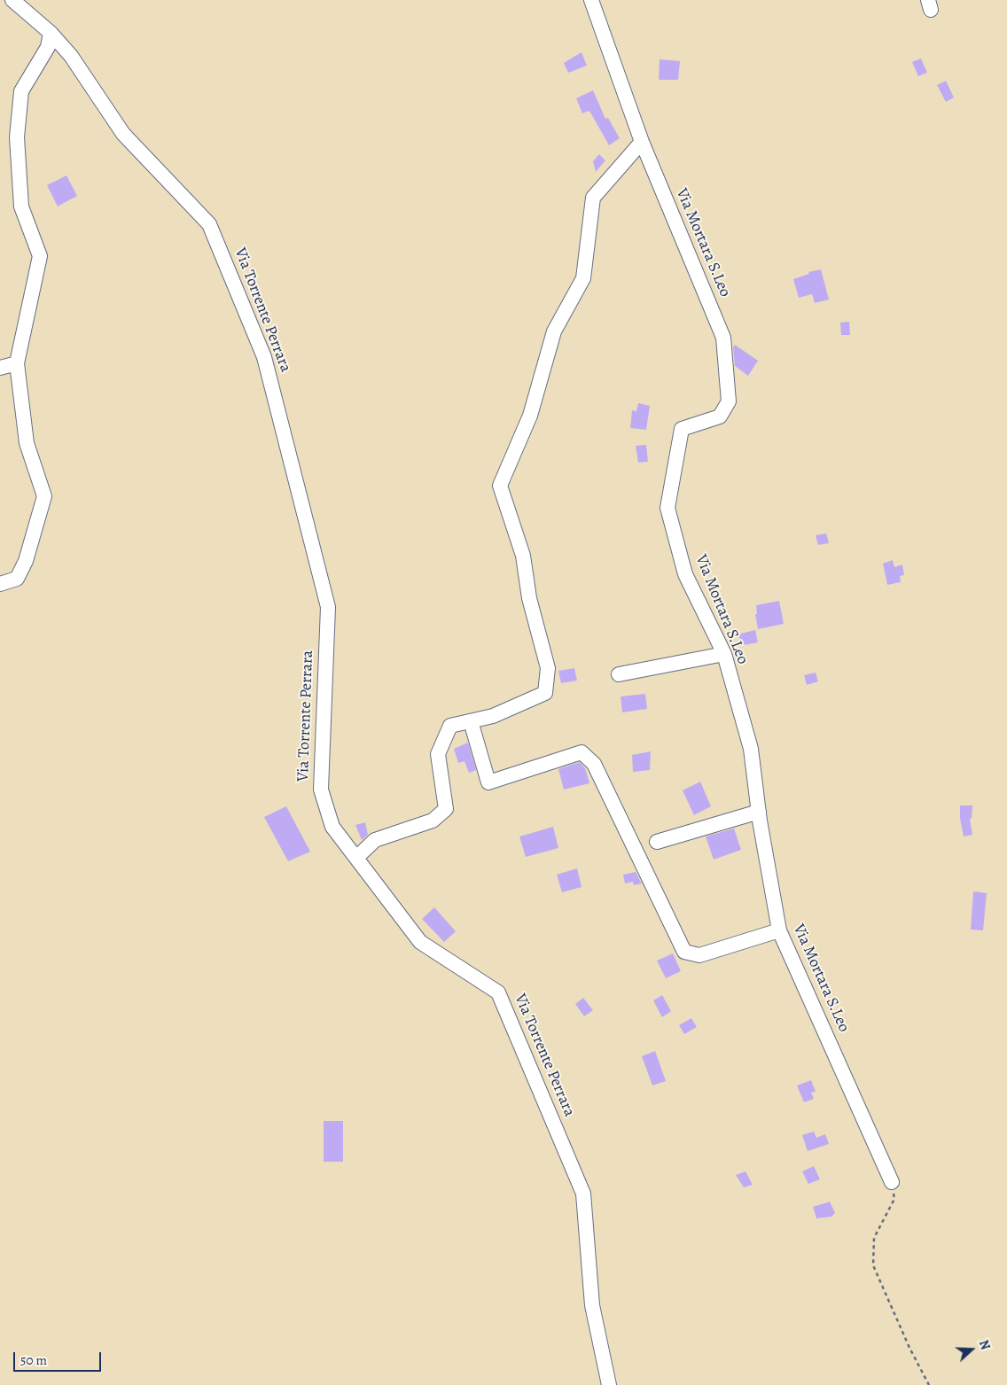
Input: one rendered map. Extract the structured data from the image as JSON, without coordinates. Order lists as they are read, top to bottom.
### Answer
{
  "streets": {
    "street": ["Via Mortara S.Leo", "Via Torrente Perrara"]
  },
  "scale_bar": "50 m",
  "north": "right"
}
